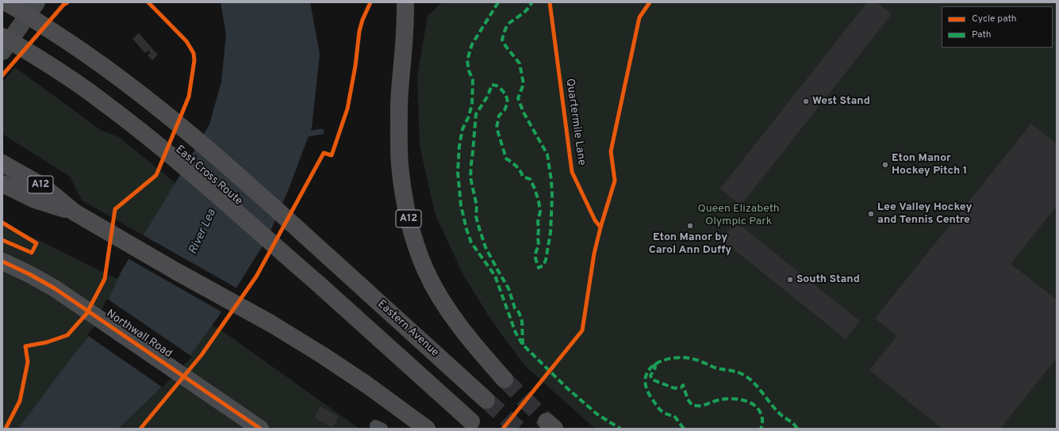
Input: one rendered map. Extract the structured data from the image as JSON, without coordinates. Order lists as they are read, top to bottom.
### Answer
{
  "streets": {
    "highway": ["East Cross Route", "A12", "Eastern Avenue"],
    "street": ["Northwall Road"],
    "cycle path": ["Quartermile Lane"]
  },
  "crossings": [
    ["East Cross Route", "Eastern Avenue"]
  ],
  "water": ["River Lea"],
  "parks": ["Queen Elizabeth Olympic Park"],
  "places": [
    "West Stand",
    "Eton Manor Hockey Pitch 1",
    "Lee Valley Hockey and Tennis Centre",
    "Eton Manor by Carol Ann Duffy",
    "South Stand"
  ],
  "legend": ["Cycle path", "Path"]
}
